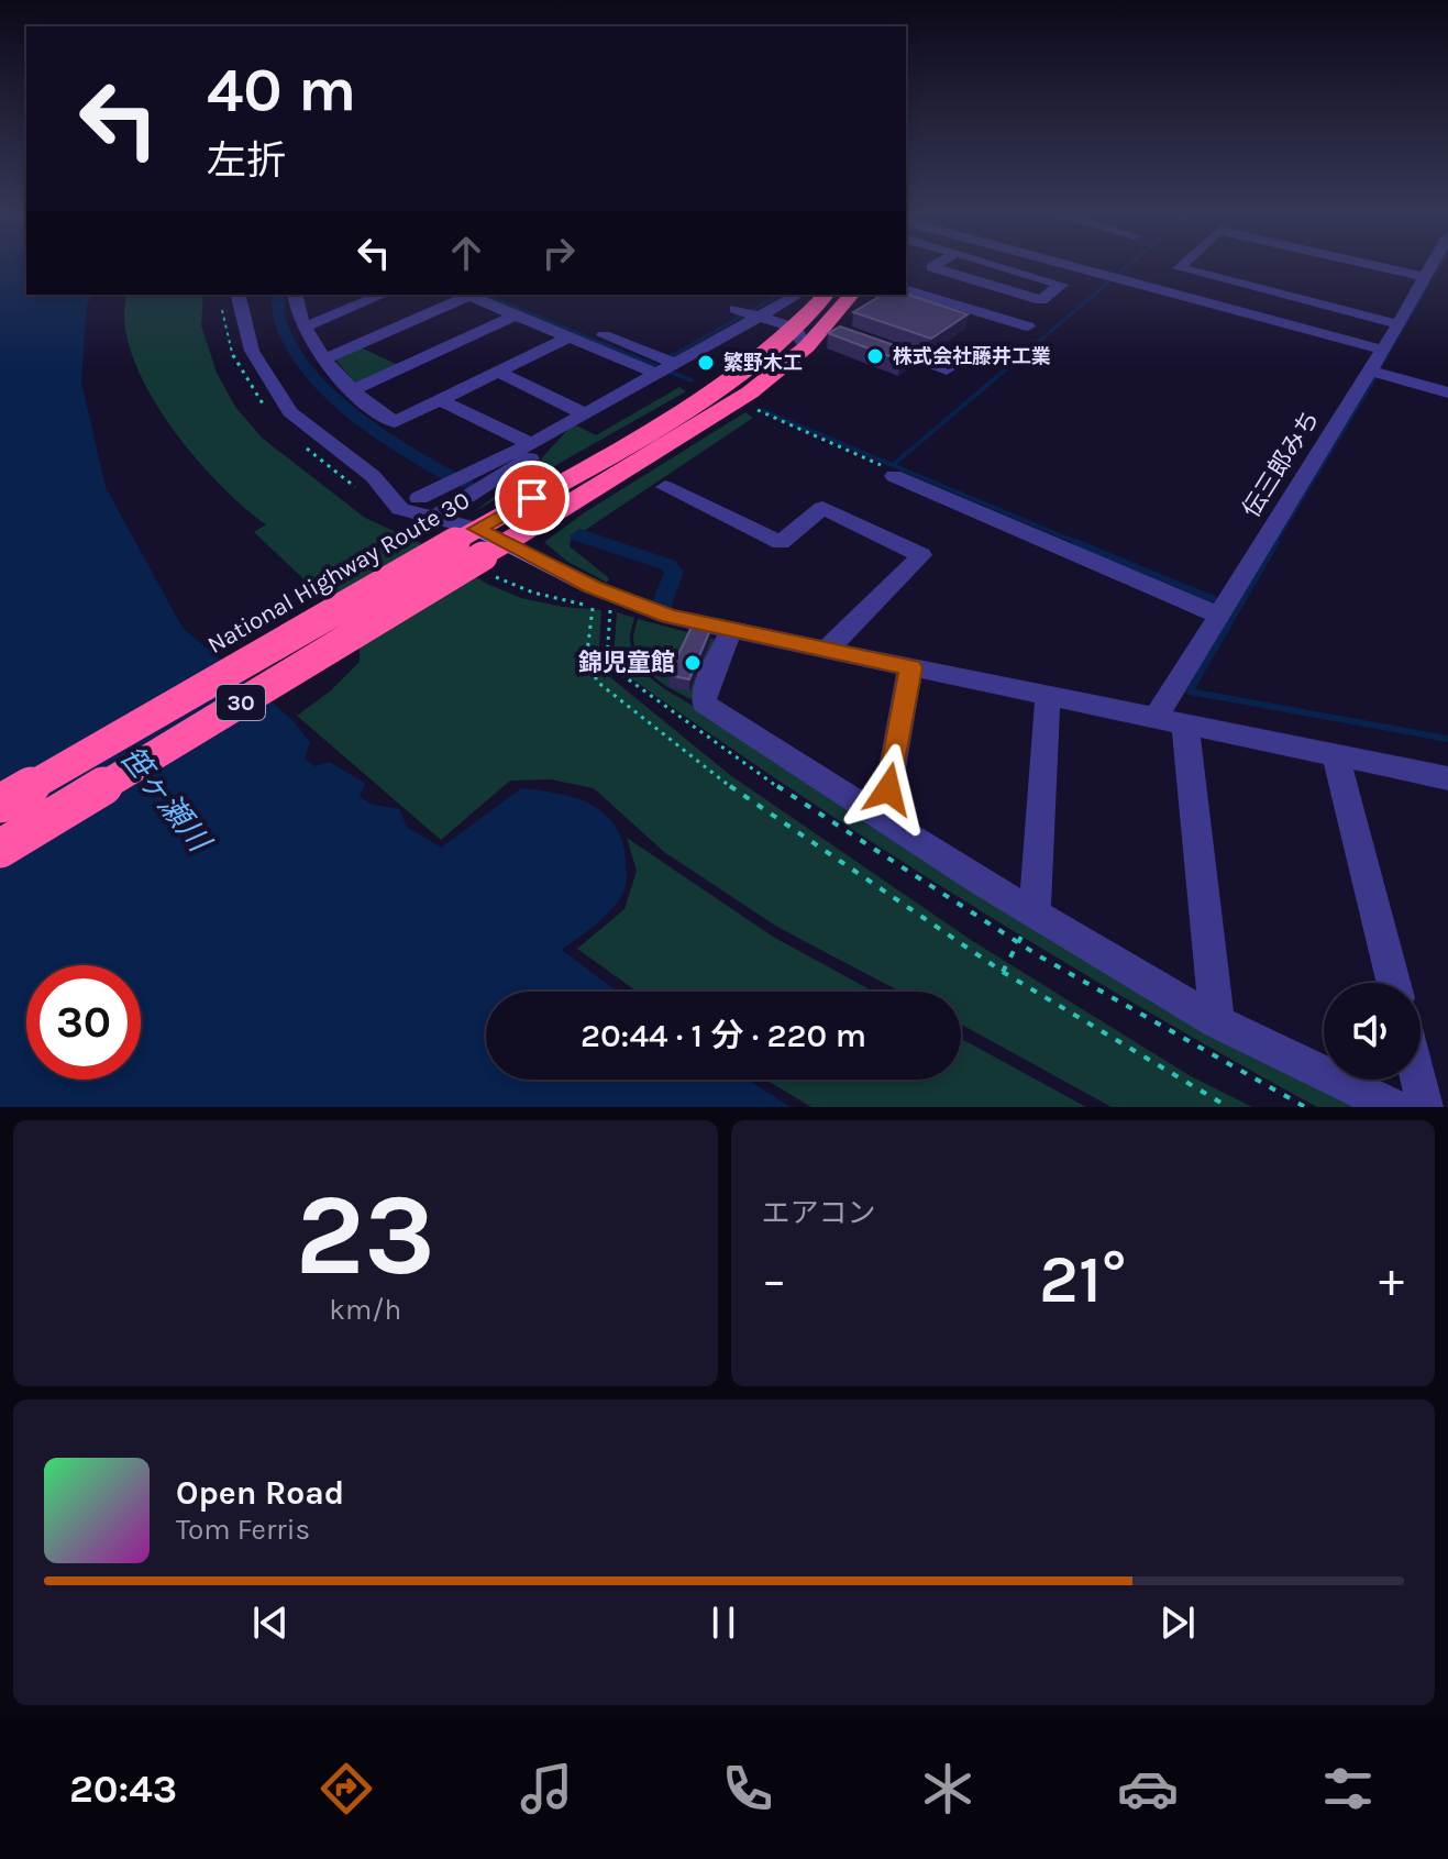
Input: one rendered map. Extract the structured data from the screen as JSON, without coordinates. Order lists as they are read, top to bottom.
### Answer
{
  "streets": {
    "highway": ["National Highway Route 30", "30"],
    "street": ["伝三郎みち"]
  },
  "water": ["笹ヶ瀬川"],
  "places": ["株式会社藤井工業", "繁野木工", "錦児童館"],
  "page": {
    "turn": ["40 m", "左折"],
    "limit": "30",
    "trip": "20:44 · 1 分 · 220 m",
    "tile": [
      ["23", "km/h"],
      "エアコン"
    ],
    "heat": ["−", "21°", "+"],
    "song": ["Open Road", "Tom Ferris"],
    "tabs": "20:43"
  }
}
